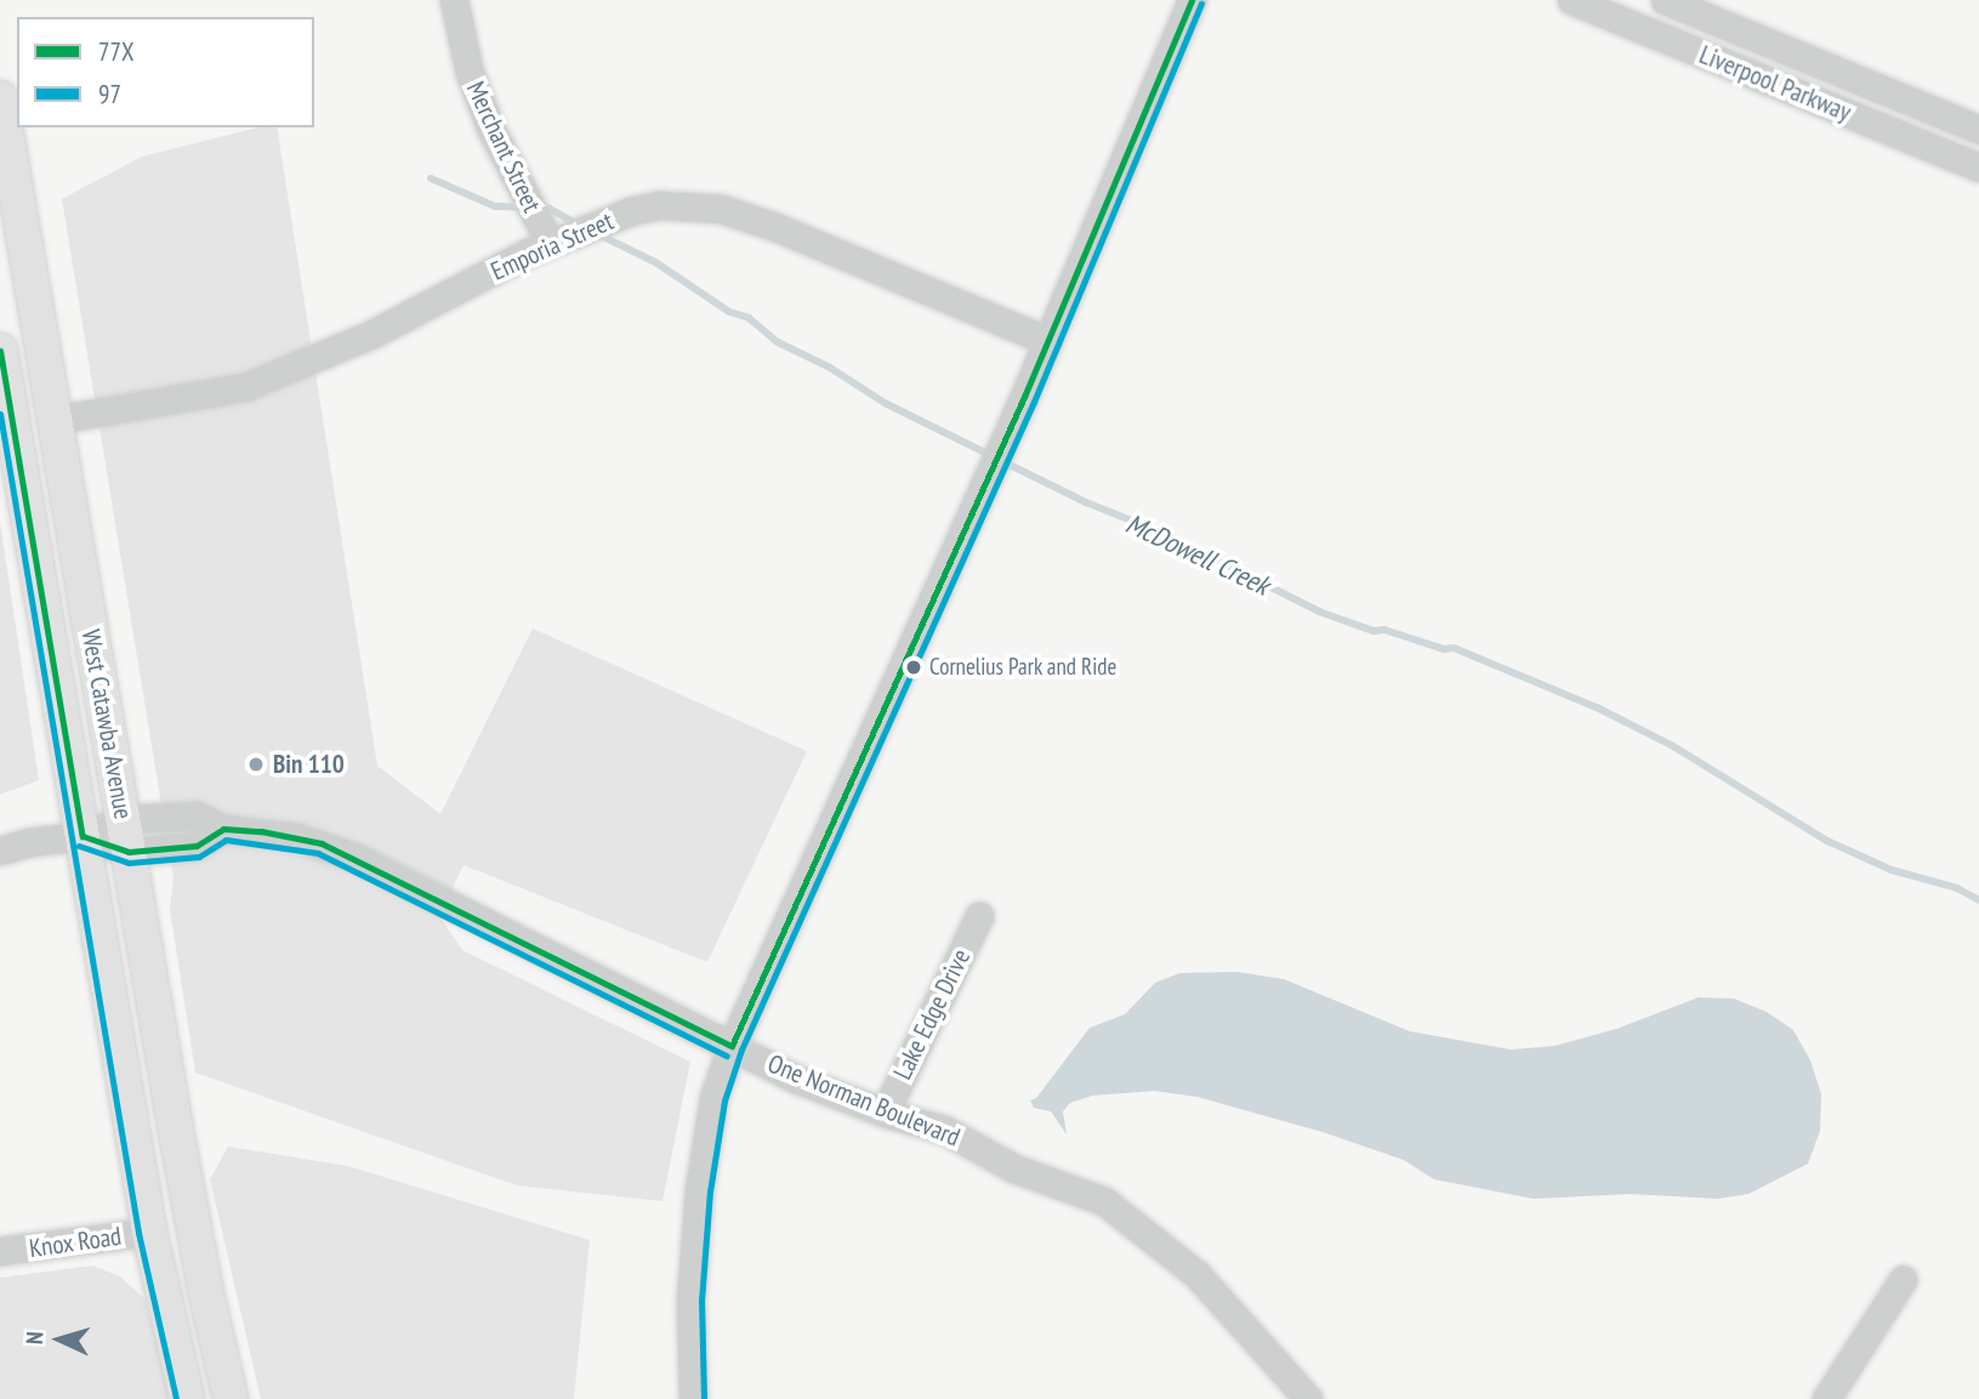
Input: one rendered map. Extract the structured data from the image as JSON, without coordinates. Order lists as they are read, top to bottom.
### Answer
{
  "streets": {
    "main road": ["West Catawba Avenue"],
    "street": [
      "Liverpool Parkway",
      "Merchant Street",
      "Emporia Street",
      "Lake Edge Drive",
      "One Norman Boulevard",
      "Knox Road"
    ]
  },
  "crossings": [
    ["Merchant Street", "Emporia Street"],
    ["Emporia Street", "West Catawba Avenue"],
    ["West Catawba Avenue", "One Norman Boulevard"],
    ["West Catawba Avenue", "Knox Road"],
    ["Lake Edge Drive", "One Norman Boulevard"]
  ],
  "water": ["McDowell Creek"],
  "places": ["Cornelius Park and Ride", "Bin 110"],
  "lines": ["transit line 77X", "transit line 97"],
  "legend": ["77X", "97"],
  "north": "left"
}
